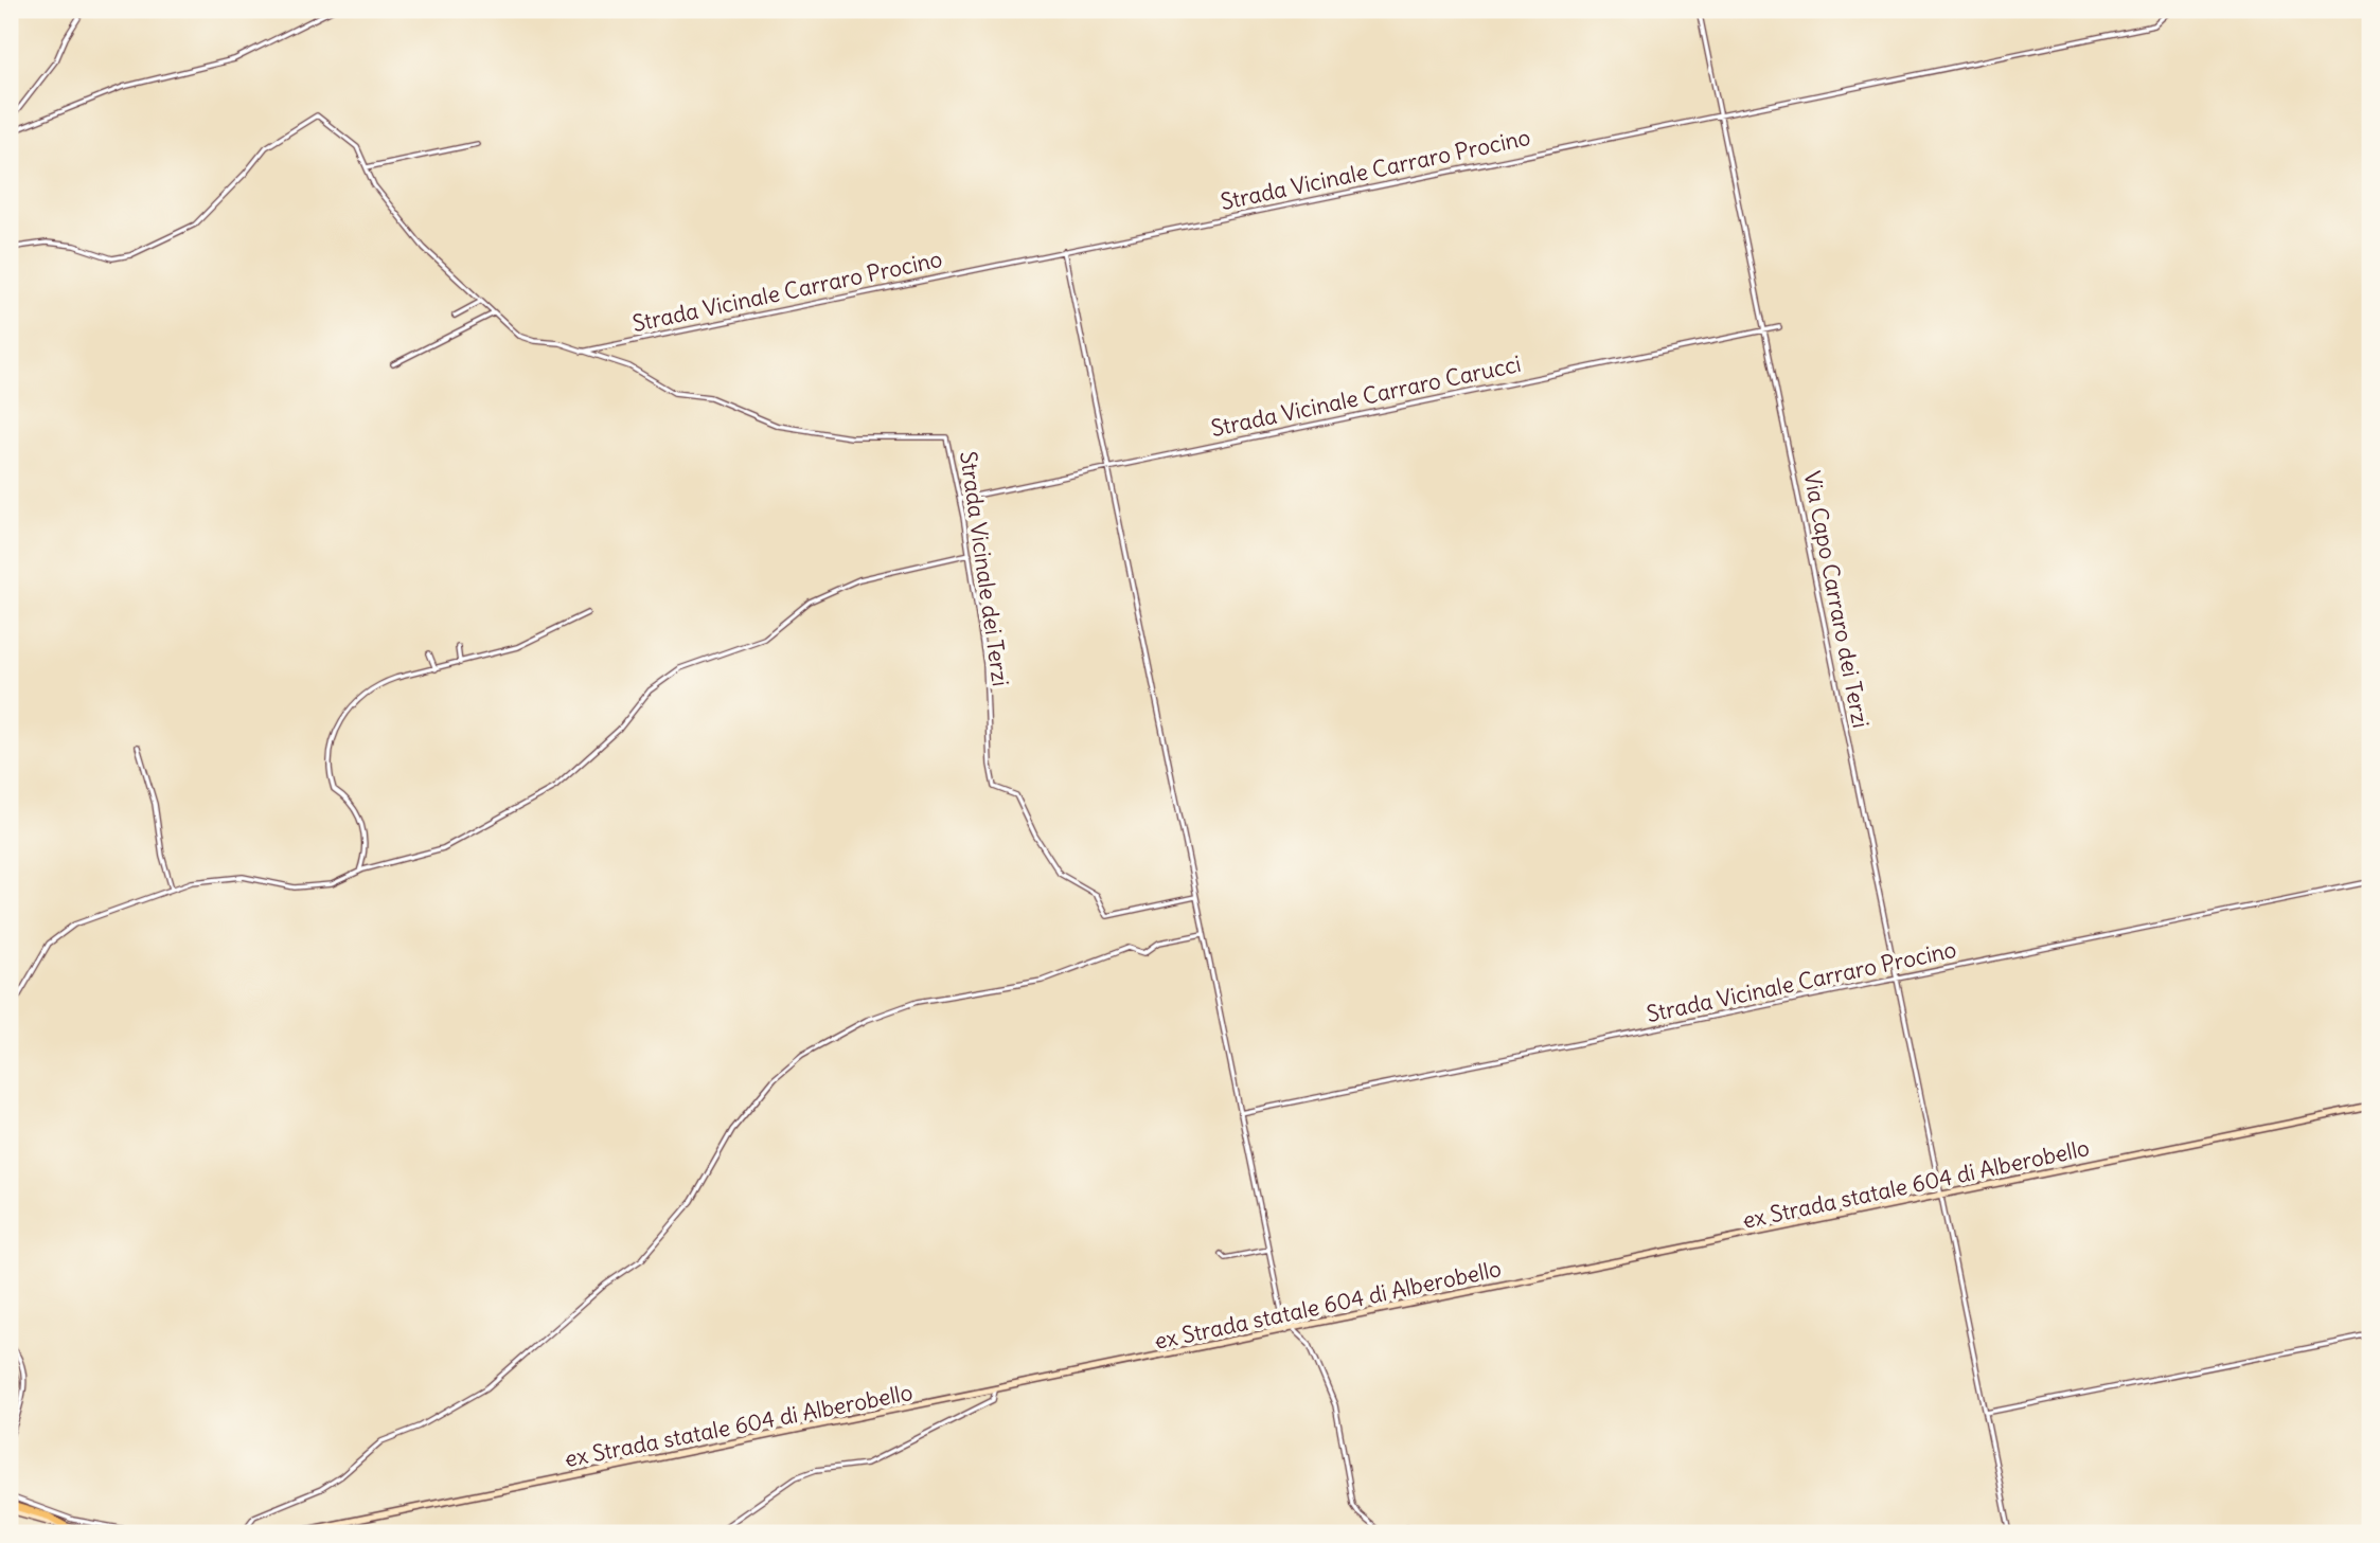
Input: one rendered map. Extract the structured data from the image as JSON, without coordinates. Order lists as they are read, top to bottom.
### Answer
{
  "streets": {
    "main road": ["ex Strada statale 604 di Alberobello"],
    "street": [
      "Strada Vicinale Carraro Procino",
      "Strada Vicinale Carraro Carucci",
      "Strada Vicinale dei Terzi",
      "Via Capo Carraro dei Terzi"
    ]
  },
  "crossings": [
    ["Strada Vicinale Carraro Procino", "Strada Vicinale dei Terzi"],
    ["Strada Vicinale Carraro Procino", "Via Capo Carraro dei Terzi"],
    ["Strada Vicinale Carraro Carucci", "Strada Vicinale dei Terzi"],
    ["Strada Vicinale Carraro Carucci", "Via Capo Carraro dei Terzi"],
    ["Via Capo Carraro dei Terzi", "ex Strada statale 604 di Alberobello"]
  ]
}
